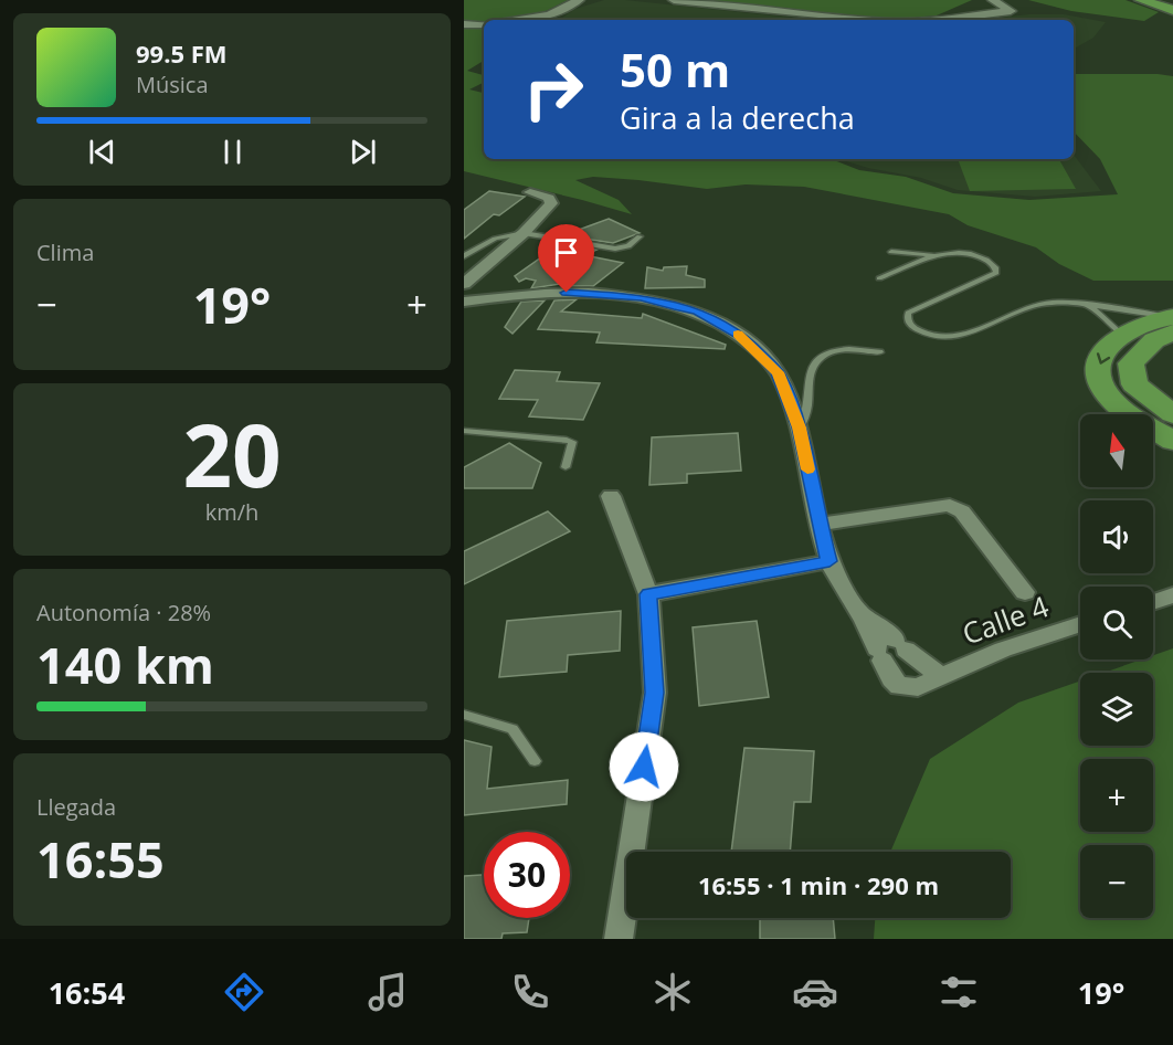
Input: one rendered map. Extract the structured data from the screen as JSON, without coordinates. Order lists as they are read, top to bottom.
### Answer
{
  "streets": {
    "street": ["Calle 4"]
  },
  "north": "top",
  "page": {
    "turn": ["50 m", "Gira a la derecha"],
    "song": ["99.5 FM", "Música"],
    "tile": [
      "Clima",
      ["20", "km/h"],
      ["Autonomía · 28%", "140 km"],
      ["Llegada", "16:55"]
    ],
    "heat": ["−", "19°", "+"],
    "map_buttons": ["+", "−"],
    "limit": "30",
    "trip": "16:55 · 1 min · 290 m",
    "tabs": ["16:54", "19°"]
  }
}
